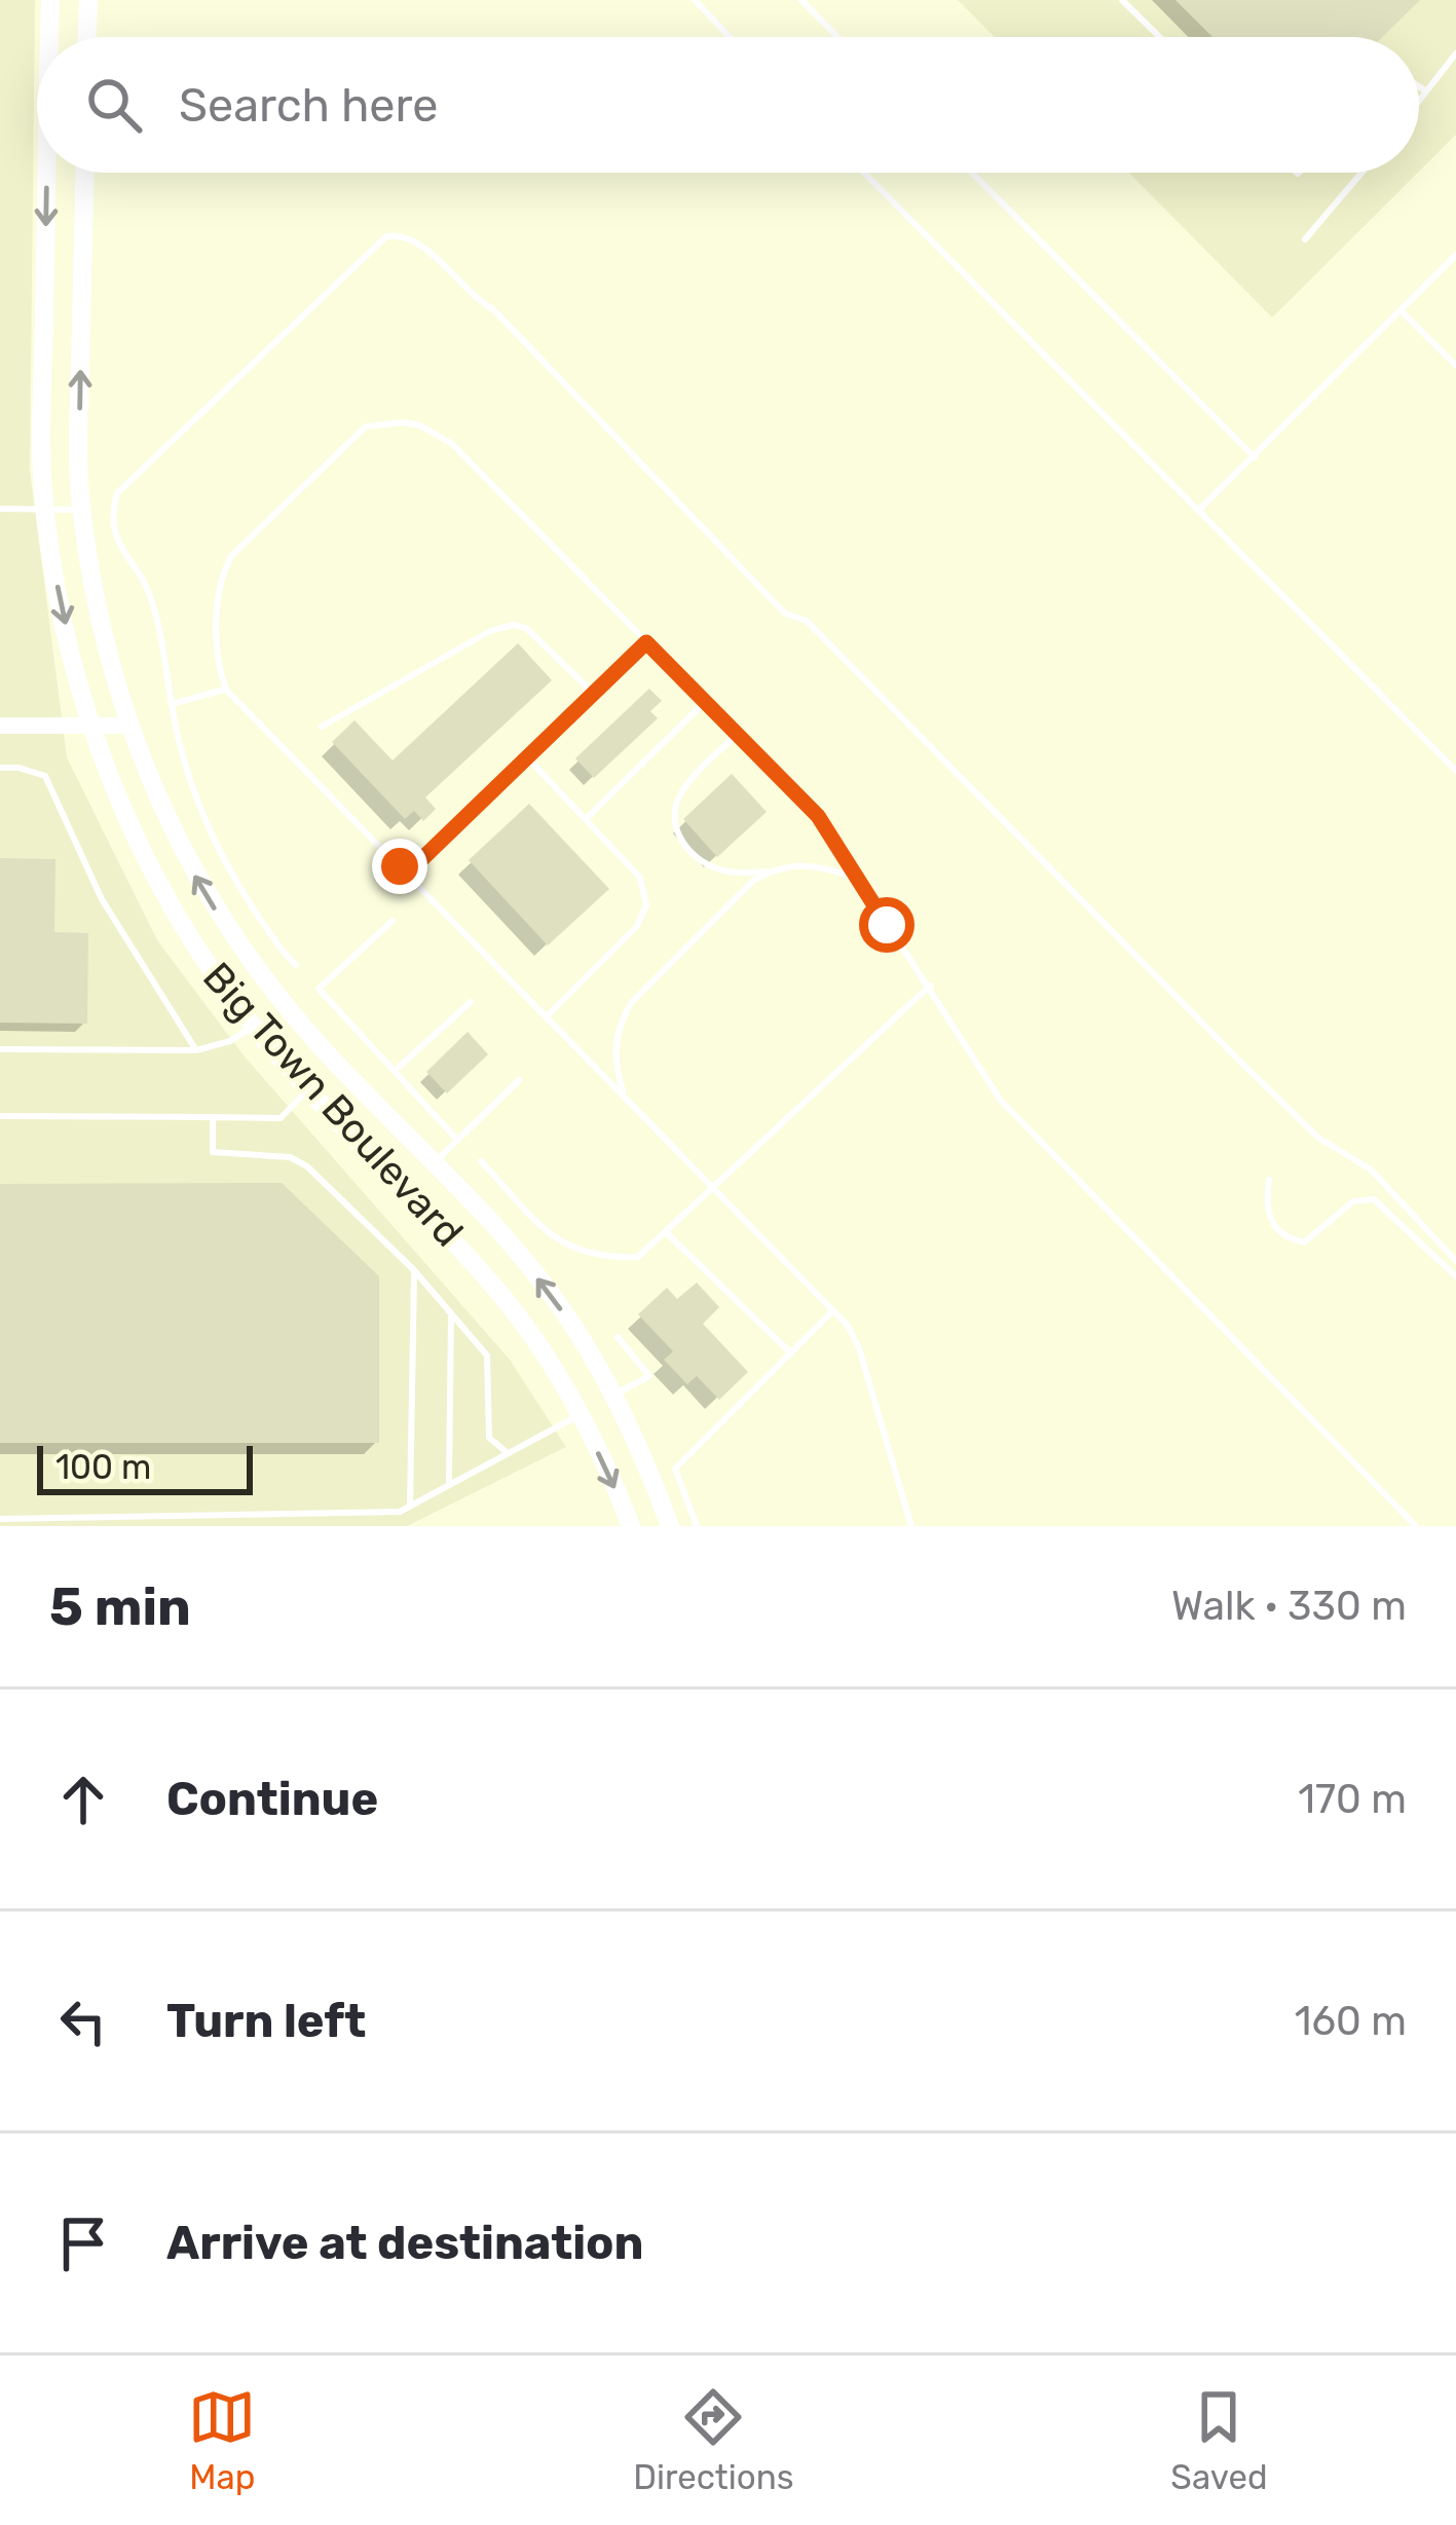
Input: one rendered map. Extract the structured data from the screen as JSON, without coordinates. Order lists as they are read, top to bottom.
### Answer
{
  "streets": {
    "main road": ["Big Town Boulevard"]
  },
  "scale_bar": "100 m",
  "page": {
    "search": "Search here",
    "scale": "100 m",
    "heading": ["5 min", "Walk · 330 m"],
    "list": [
      ["Continue", "170 m"],
      ["Turn left", "160 m"],
      "Arrive at destination"
    ],
    "nav": ["Map", "Directions", "Saved"]
  }
}
